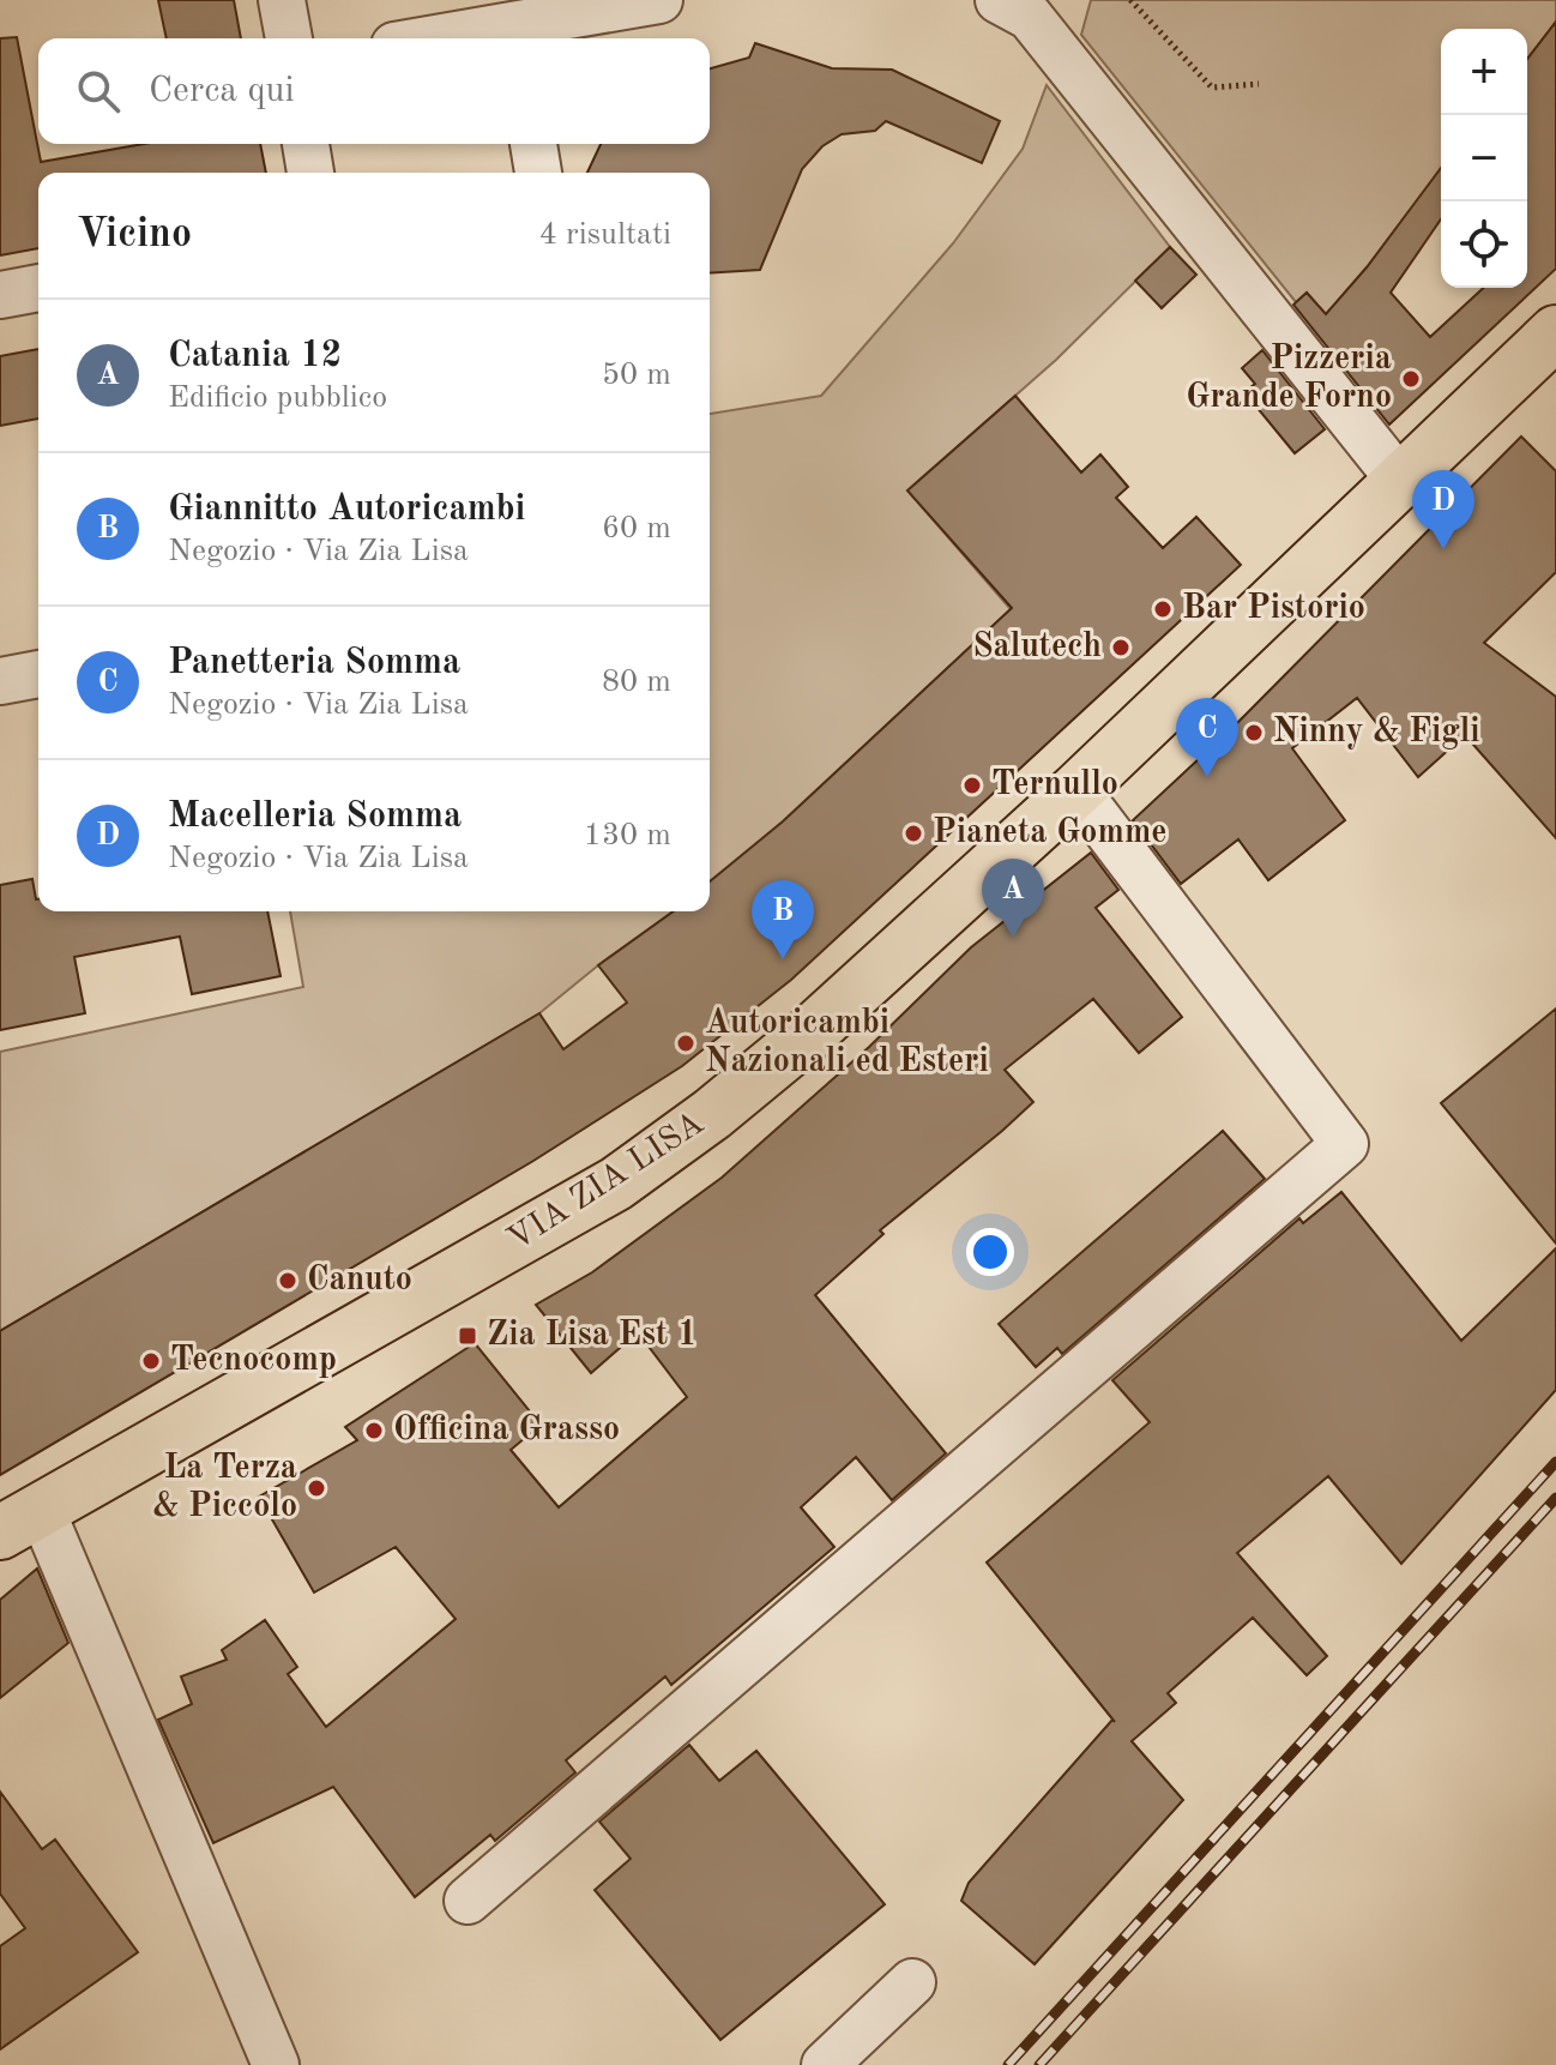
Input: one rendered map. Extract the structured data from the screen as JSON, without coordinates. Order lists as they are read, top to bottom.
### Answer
{
  "streets": {
    "main road": ["VIA ZIA LISA"]
  },
  "places": {
    "other": [
      "Pizzeria Grande Forno",
      "Bar Pistorio",
      "Salutech",
      "Ninny & Figli",
      "Ternullo",
      "Pianeta Gomme",
      "Autoricambi Nazionali ed Esteri",
      "Canuto",
      "Tecnocomp",
      "Officina Grasso",
      "La Terza & Piccolo"
    ],
    "transit": ["Zia Lisa Est 1"]
  },
  "page": {
    "map_buttons": ["+", "−"],
    "search": "Cerca qui",
    "heading": ["Vicino", "4 risultati"],
    "list": [
      {
        "mark": "A",
        "name": "Catania 12",
        "note": "Edificio pubblico",
        "value": "50 m"
      },
      {
        "mark": "B",
        "name": "Giannitto Autoricambi",
        "note": "Negozio · Via Zia Lisa",
        "value": "60 m"
      },
      {
        "mark": "C",
        "name": "Panetteria Somma",
        "note": "Negozio · Via Zia Lisa",
        "value": "80 m"
      },
      {
        "mark": "D",
        "name": "Macelleria Somma",
        "note": "Negozio · Via Zia Lisa",
        "value": "130 m"
      }
    ],
    "pins": [
      "D",
      "C",
      "A",
      "B"
    ]
  }
}
